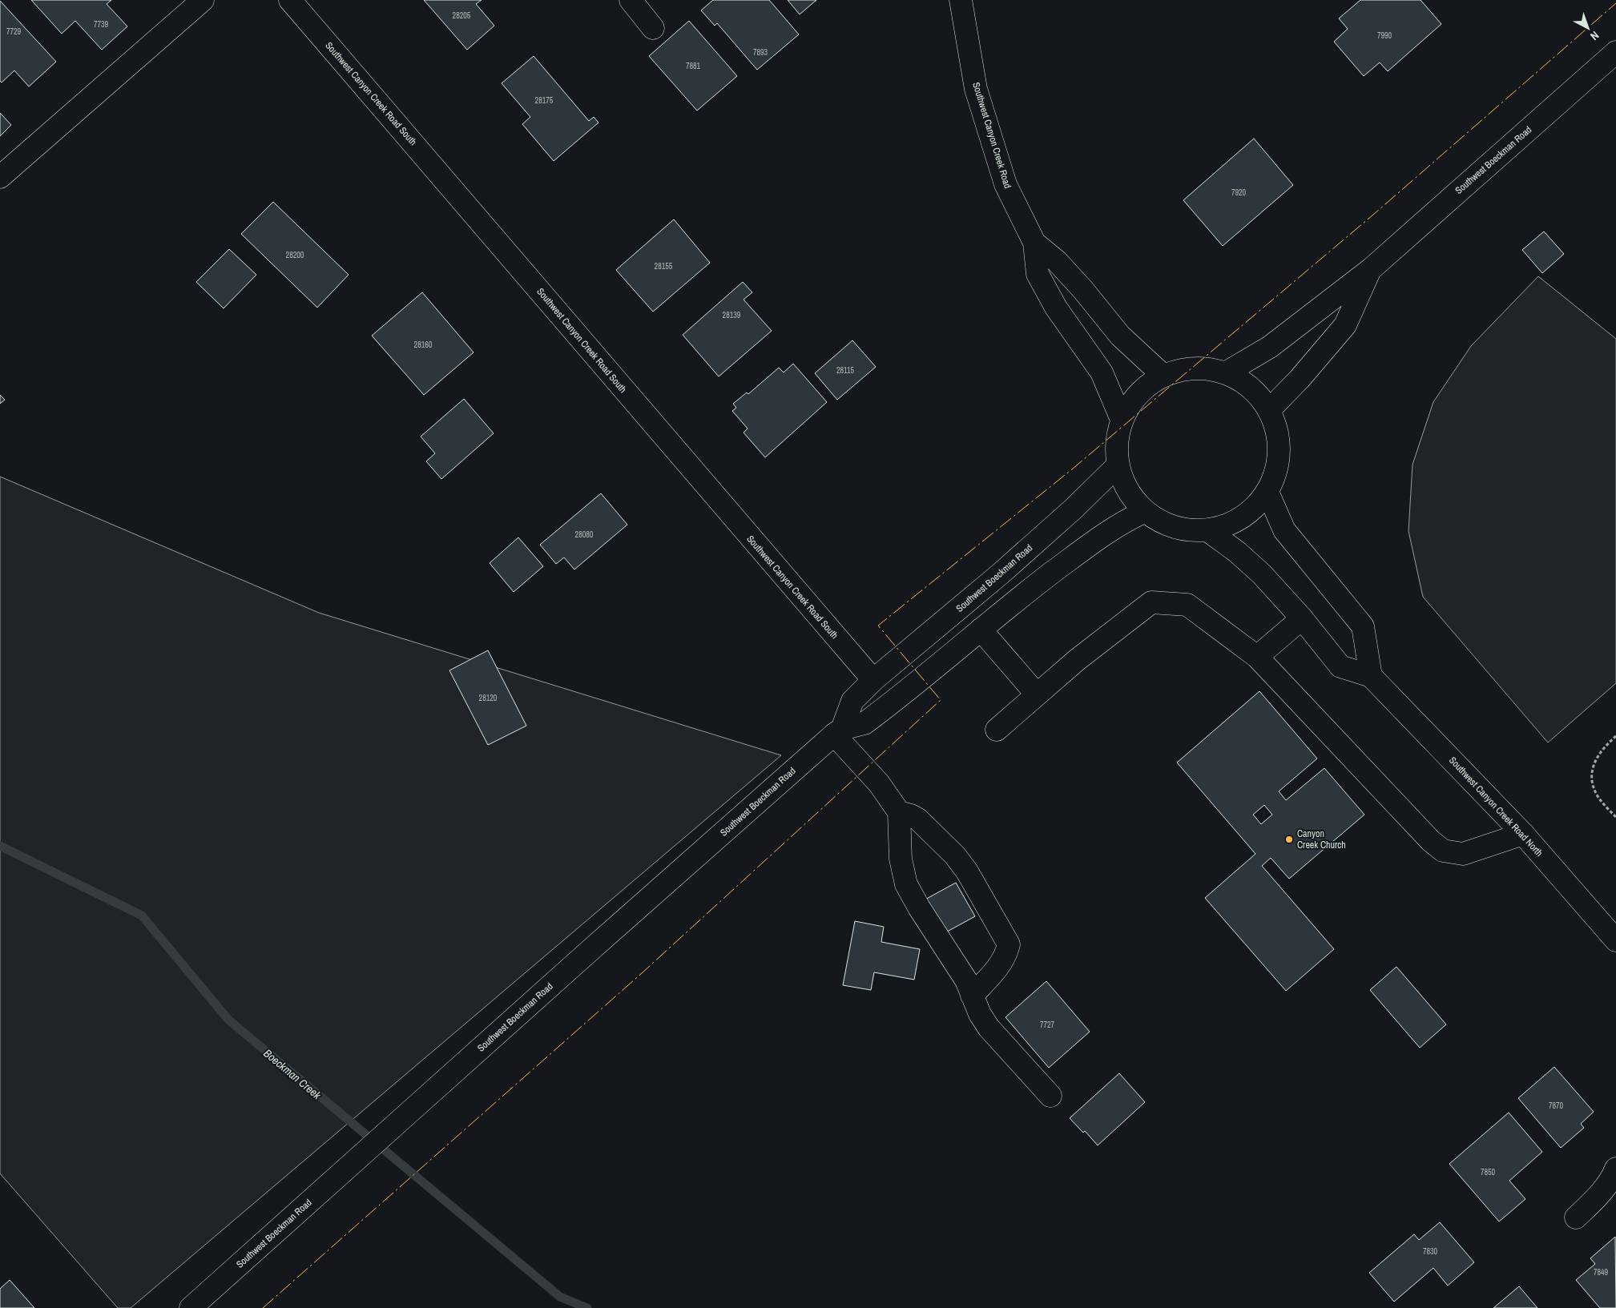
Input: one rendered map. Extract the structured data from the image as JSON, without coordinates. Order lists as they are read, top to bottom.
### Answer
{
  "streets": {
    "main road": [
      "Southwest Canyon Creek Road South",
      "Southwest Canyon Creek Road",
      "Southwest Boeckman Road",
      "Southwest Canyon Creek Road North"
    ]
  },
  "crossings": [
    ["Southwest Canyon Creek Road South", "Southwest Boeckman Road"]
  ],
  "water": ["Boeckman Creek"],
  "places": ["Canyon Creek Church"],
  "house_numbers": [
    "28205",
    "7739",
    "7729",
    "7990",
    "7893",
    "7881",
    "28175",
    "7920",
    "28200",
    "28155",
    "28139",
    "28160",
    "28115",
    "28080",
    "28120",
    "7727",
    "7870",
    "7850",
    "7830",
    "7849"
  ],
  "north": "bottom right"
}
